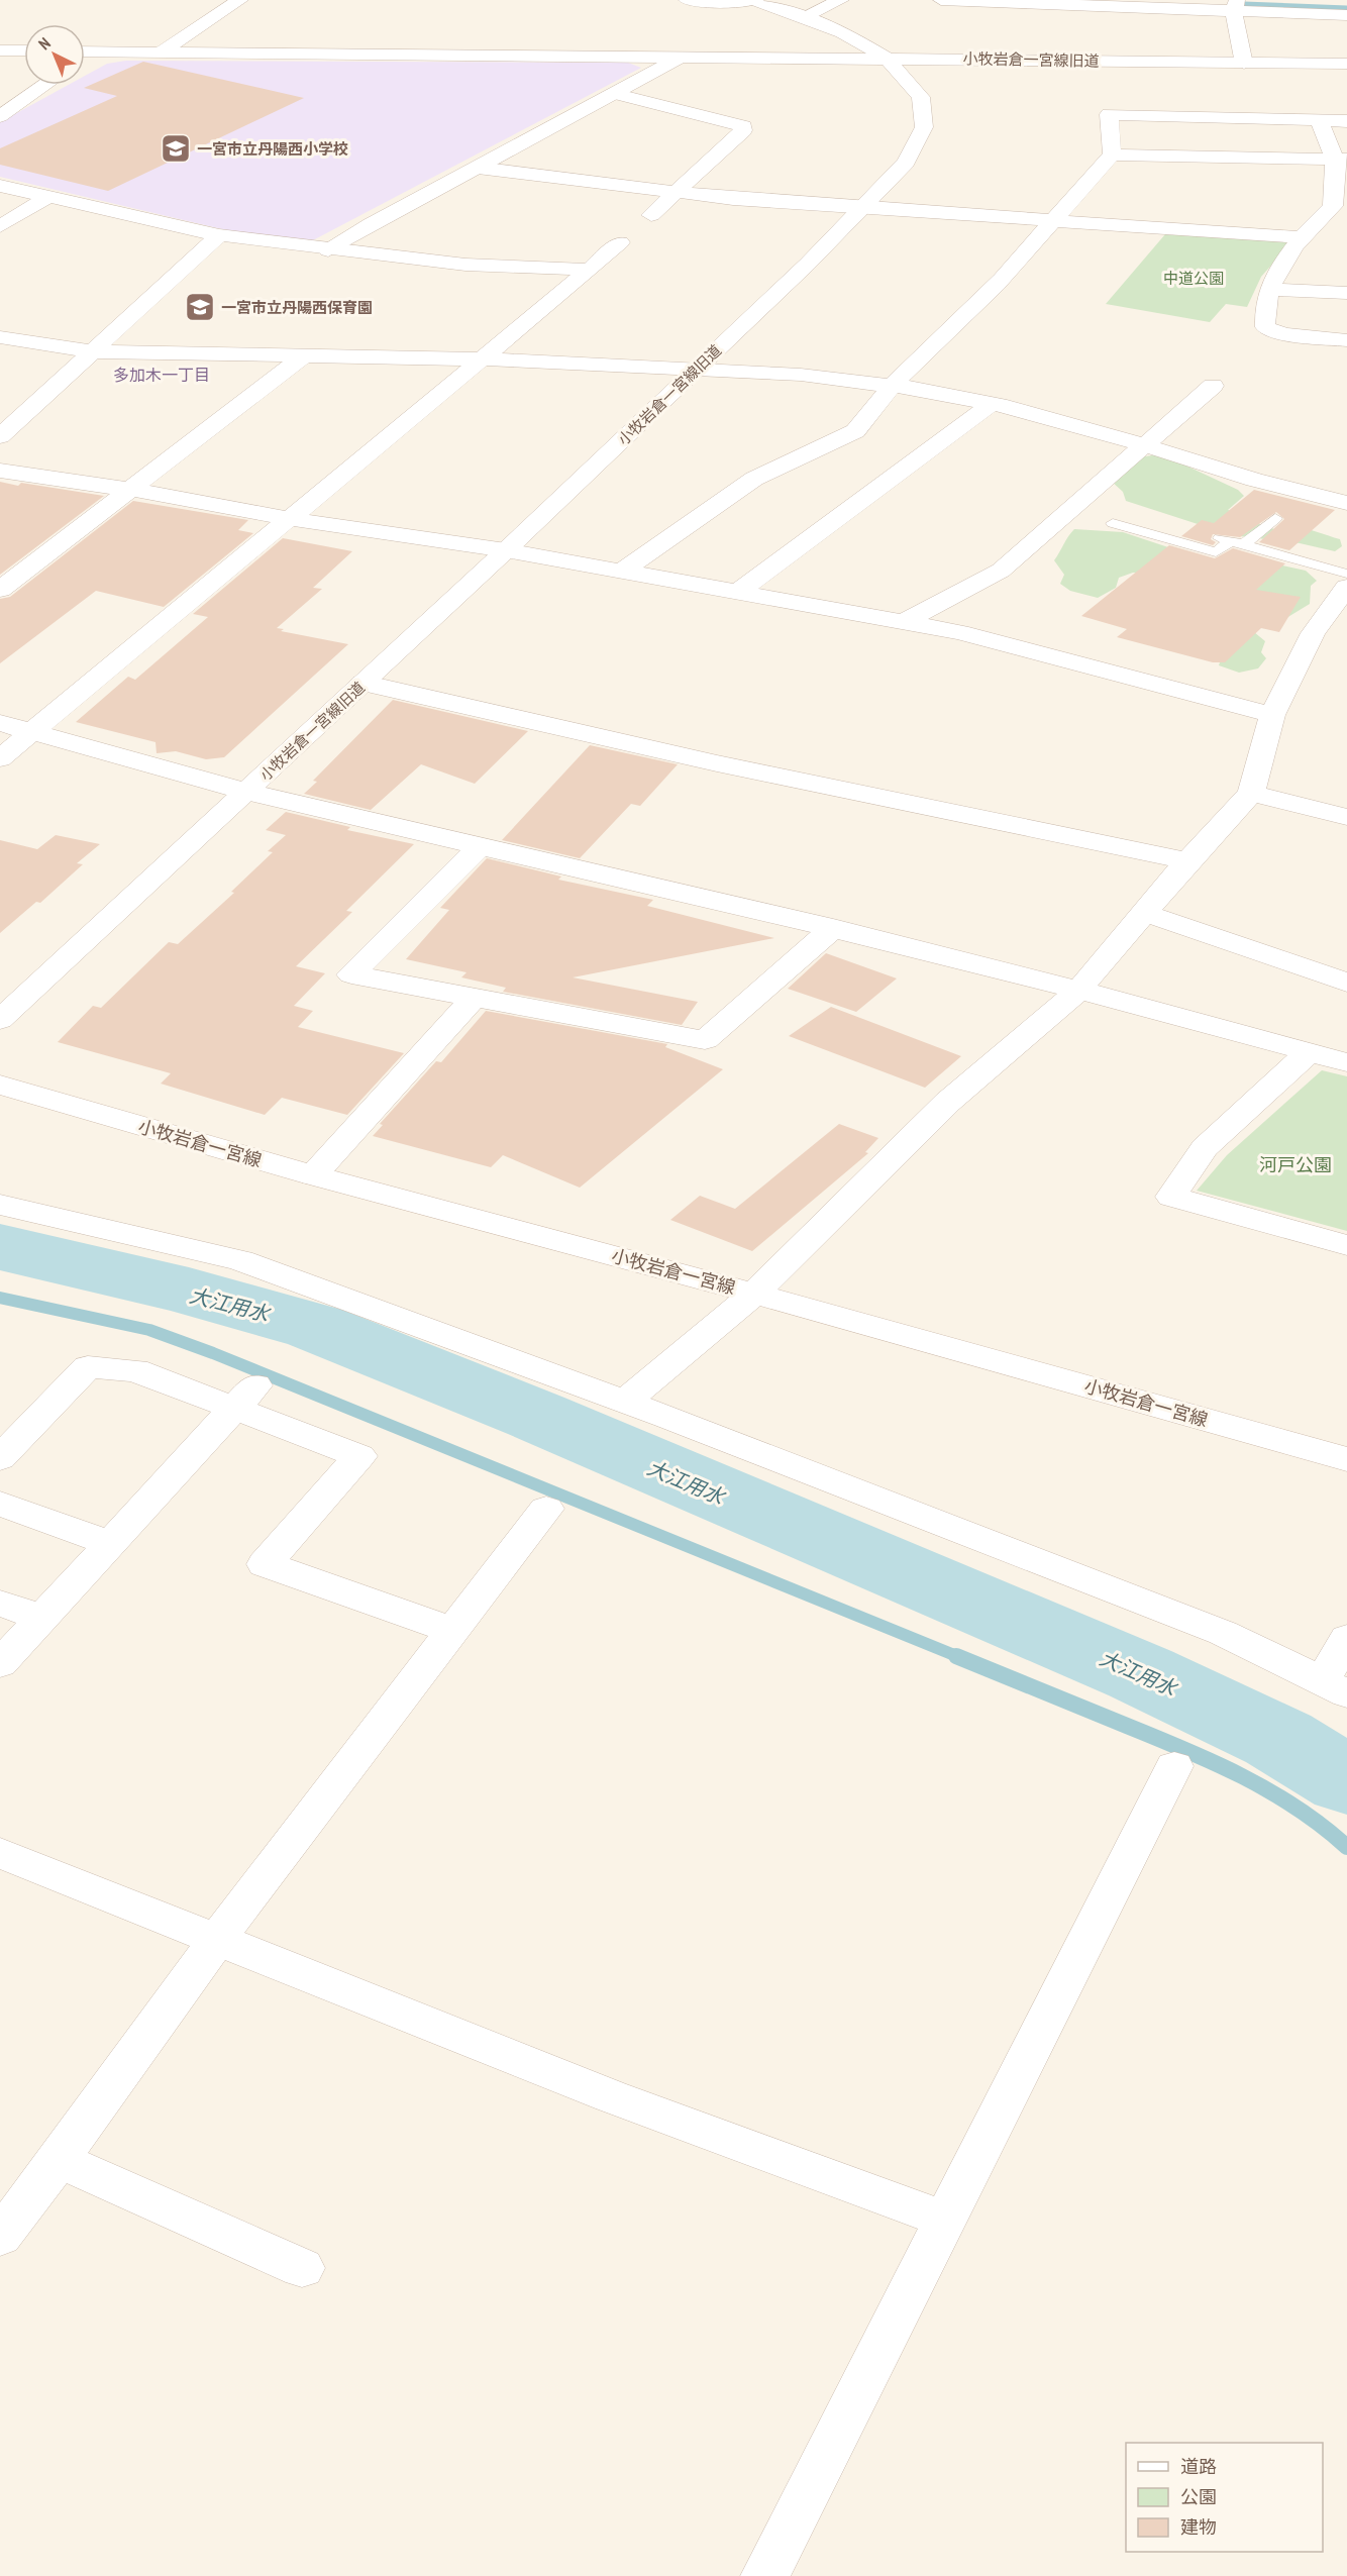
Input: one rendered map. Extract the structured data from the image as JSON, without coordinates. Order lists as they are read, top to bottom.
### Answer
{
  "streets": {
    "street": ["小牧岩倉一宮線旧道", "小牧岩倉一宮線"]
  },
  "districts": ["多加木一丁目"],
  "water": ["大江用水"],
  "parks": ["中道公園", "河戸公園"],
  "places": {
    "school or university": ["一宮市立丹陽西小学校", "一宮市立丹陽西保育園"]
  },
  "legend": ["道路", "公園", "建物"],
  "north": "top left"
}
